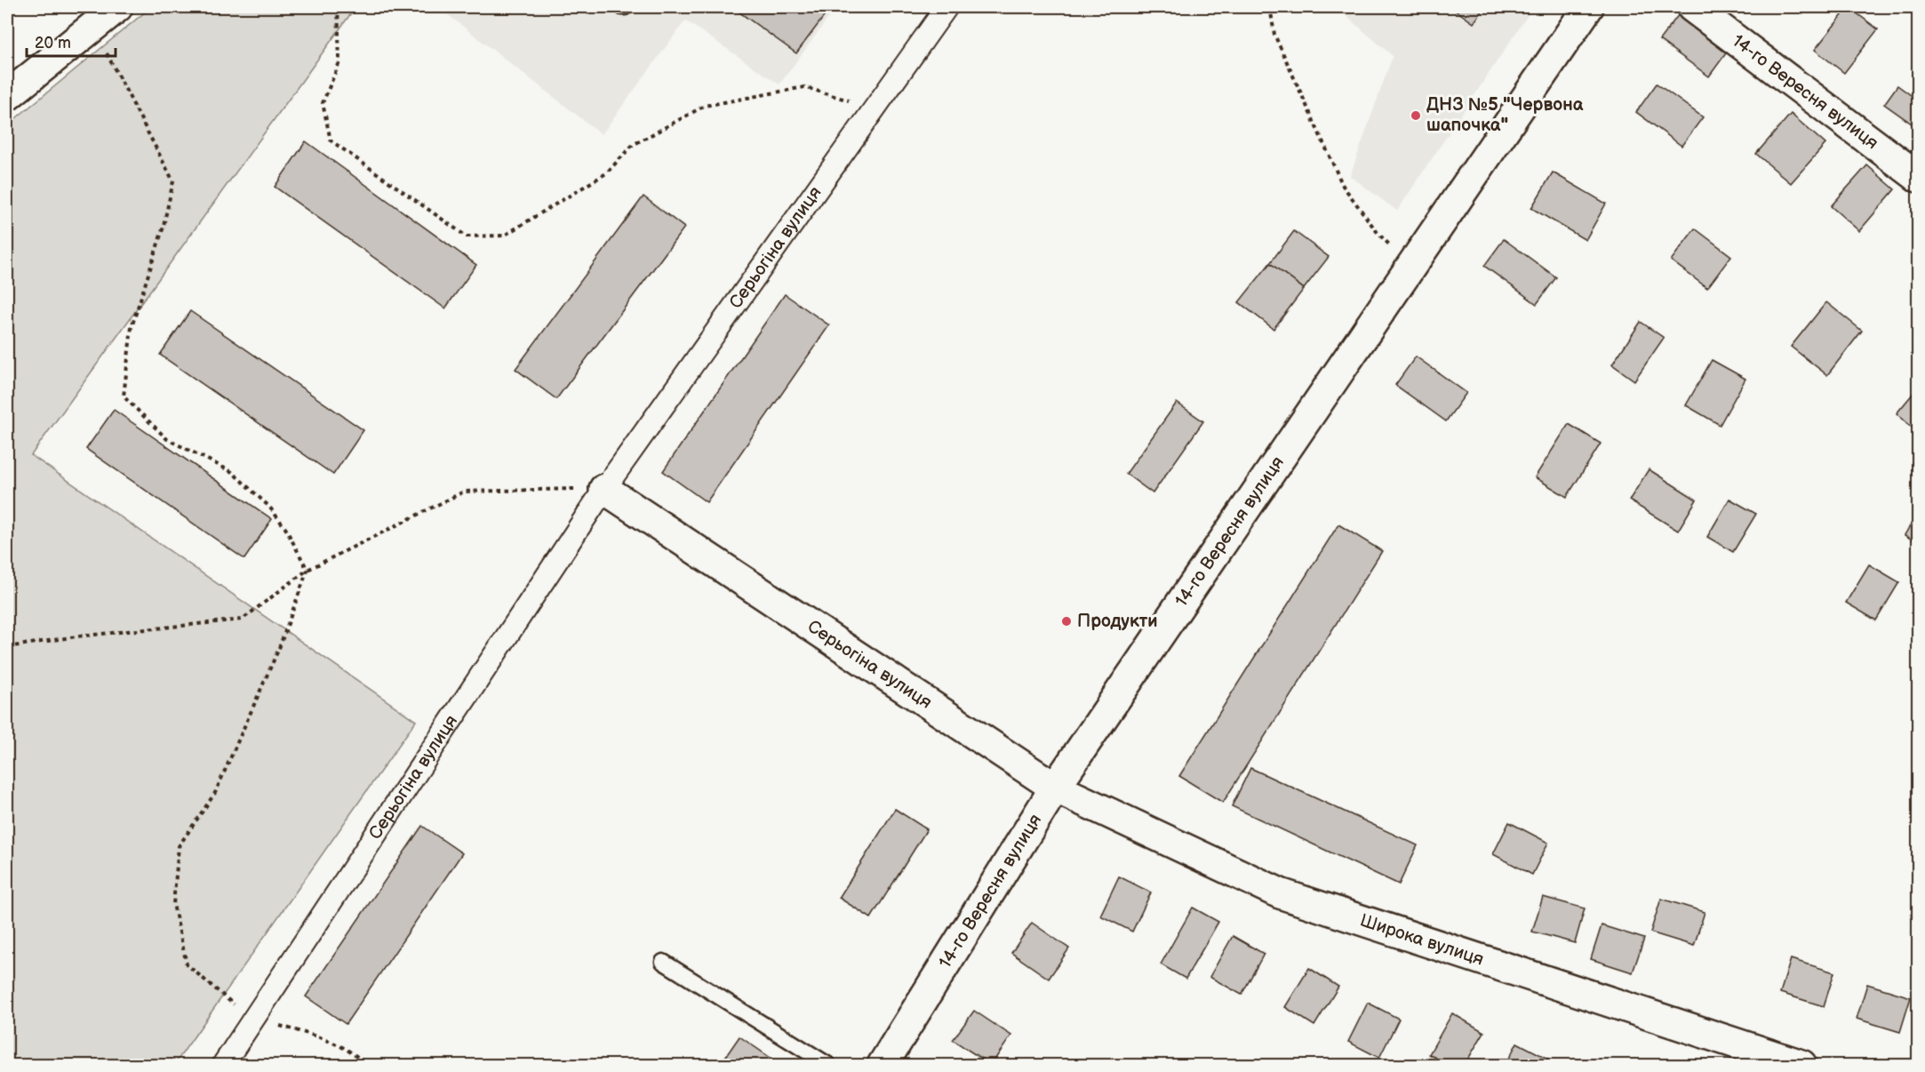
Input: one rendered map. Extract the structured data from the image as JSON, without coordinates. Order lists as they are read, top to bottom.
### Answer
{
  "streets": {
    "street": ["14-го Вересня вулиця", "Серьогіна вулиця", "Широка вулиця"]
  },
  "crossings": [
    ["14-го Вересня вулиця", "Серьогіна вулиця"],
    ["14-го Вересня вулиця", "Широка вулиця"],
    ["Серьогіна вулиця", "Широка вулиця"]
  ],
  "places": ["ДНЗ №5 \"Червона шапочка\"", "Продукти"],
  "scale_bar": "20 m"
}
